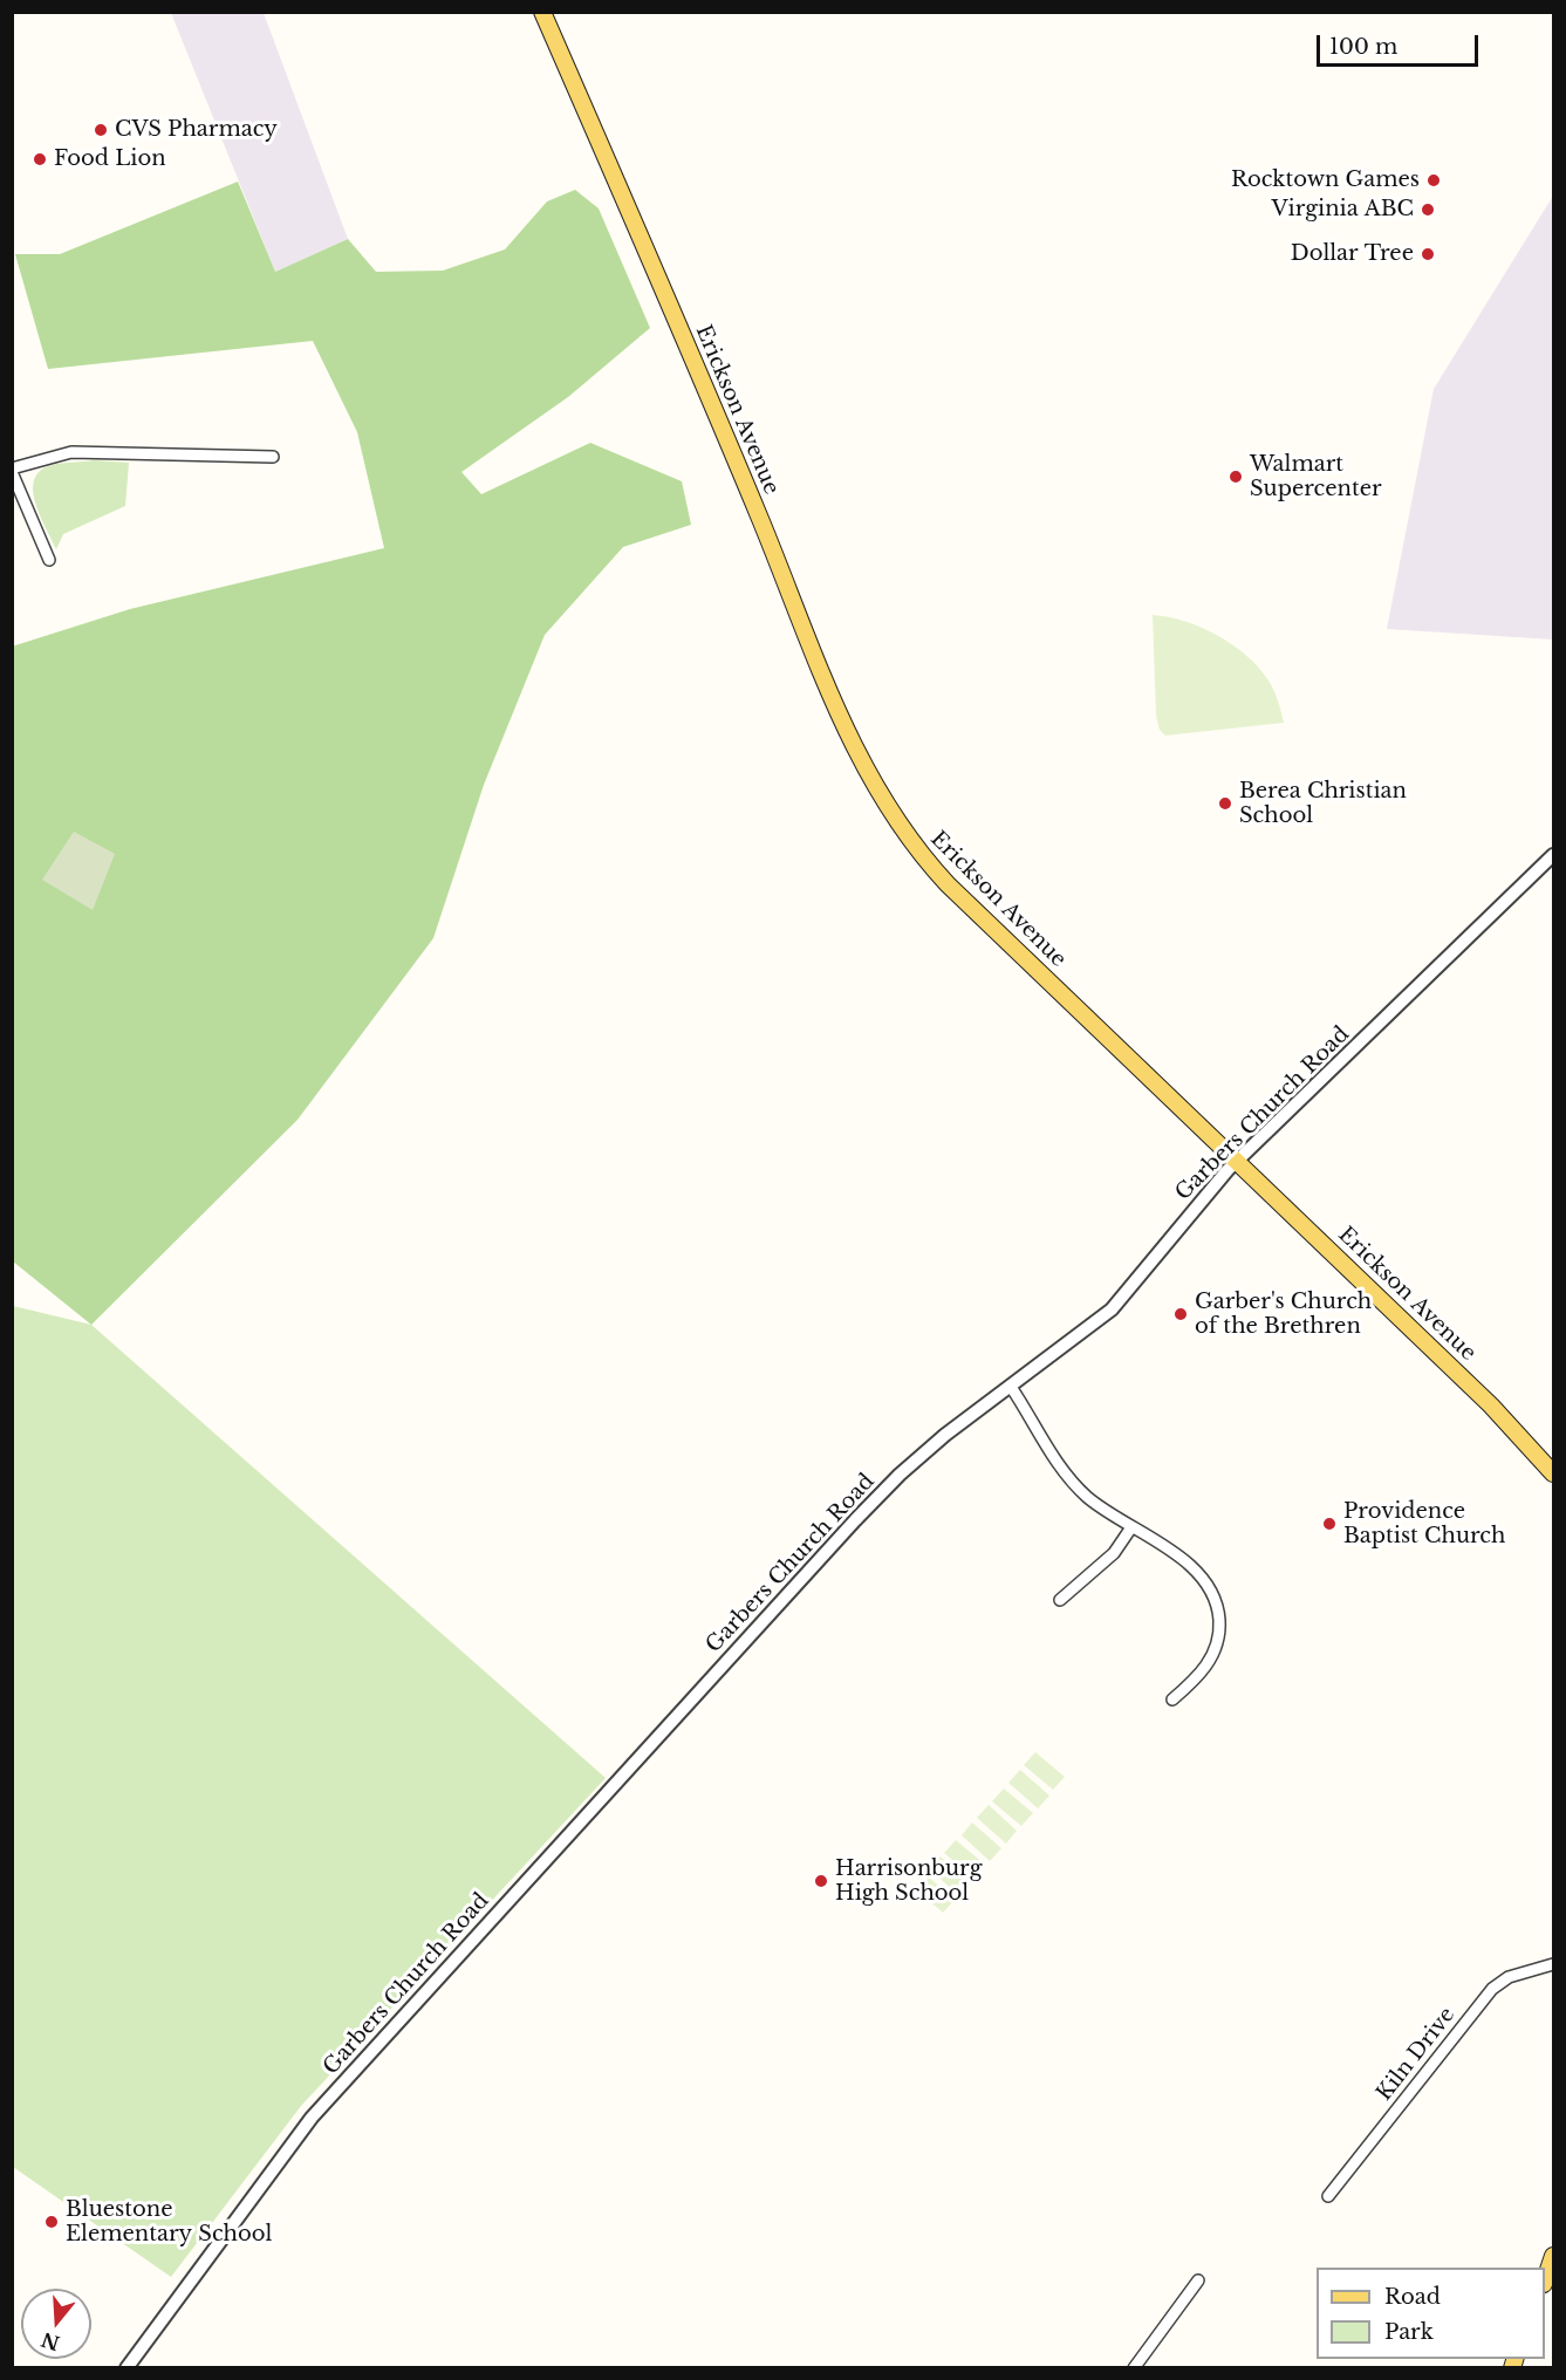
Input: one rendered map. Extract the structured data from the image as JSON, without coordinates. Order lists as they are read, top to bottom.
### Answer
{
  "streets": {
    "main road": ["Erickson Avenue"],
    "street": ["Garbers Church Road", "Kiln Drive"]
  },
  "crossings": [
    ["Erickson Avenue", "Garbers Church Road"]
  ],
  "places": [
    "CVS Pharmacy",
    "Food Lion",
    "Rocktown Games",
    "Virginia ABC",
    "Dollar Tree",
    "Walmart Supercenter",
    "Berea Christian School",
    "Garber's Church of the Brethren",
    "Providence Baptist Church",
    "Harrisonburg High School",
    "Bluestone Elementary School"
  ],
  "legend": ["Road", "Park"],
  "scale_bar": "100 m",
  "north": "bottom"
}
